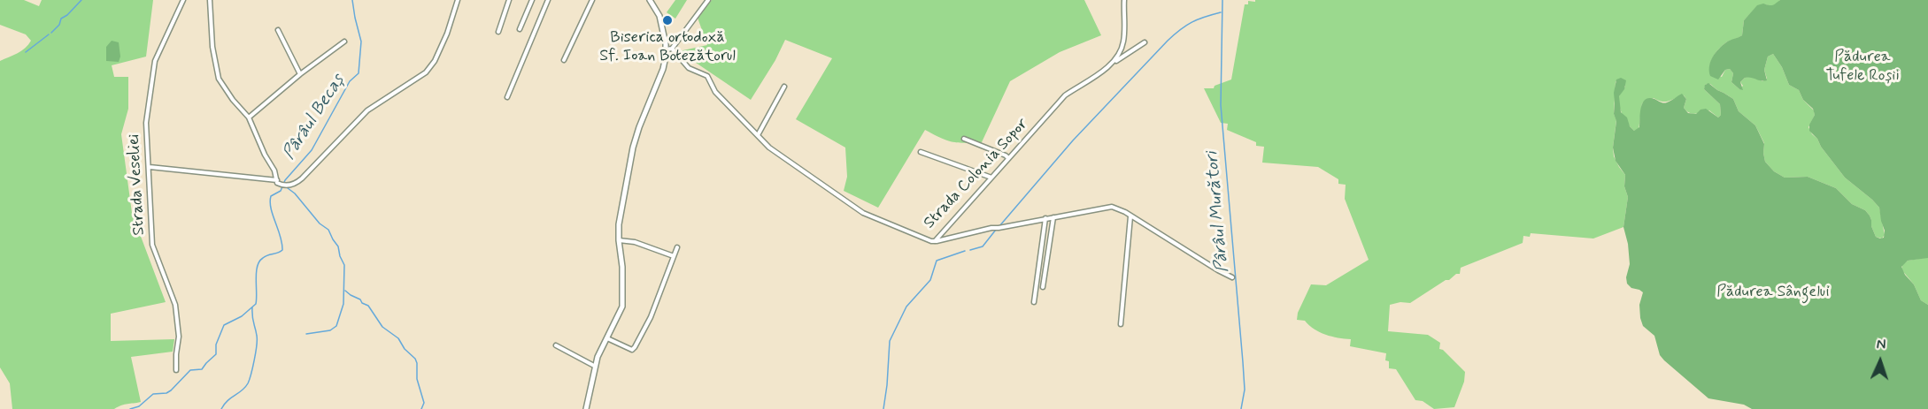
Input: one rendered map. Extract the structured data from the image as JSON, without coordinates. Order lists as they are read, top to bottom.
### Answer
{
  "streets": {
    "street": ["Strada Colonia Sopor", "Strada Veseliei"]
  },
  "water": ["Pârâul Becaș", "Pârâul Murători"],
  "parks": ["Pădurea Tufele Roșii", "Pădurea Sângelui"],
  "places": ["Biserica ortodoxă Sf. Ioan Botezătorul"],
  "north": "top"
}
